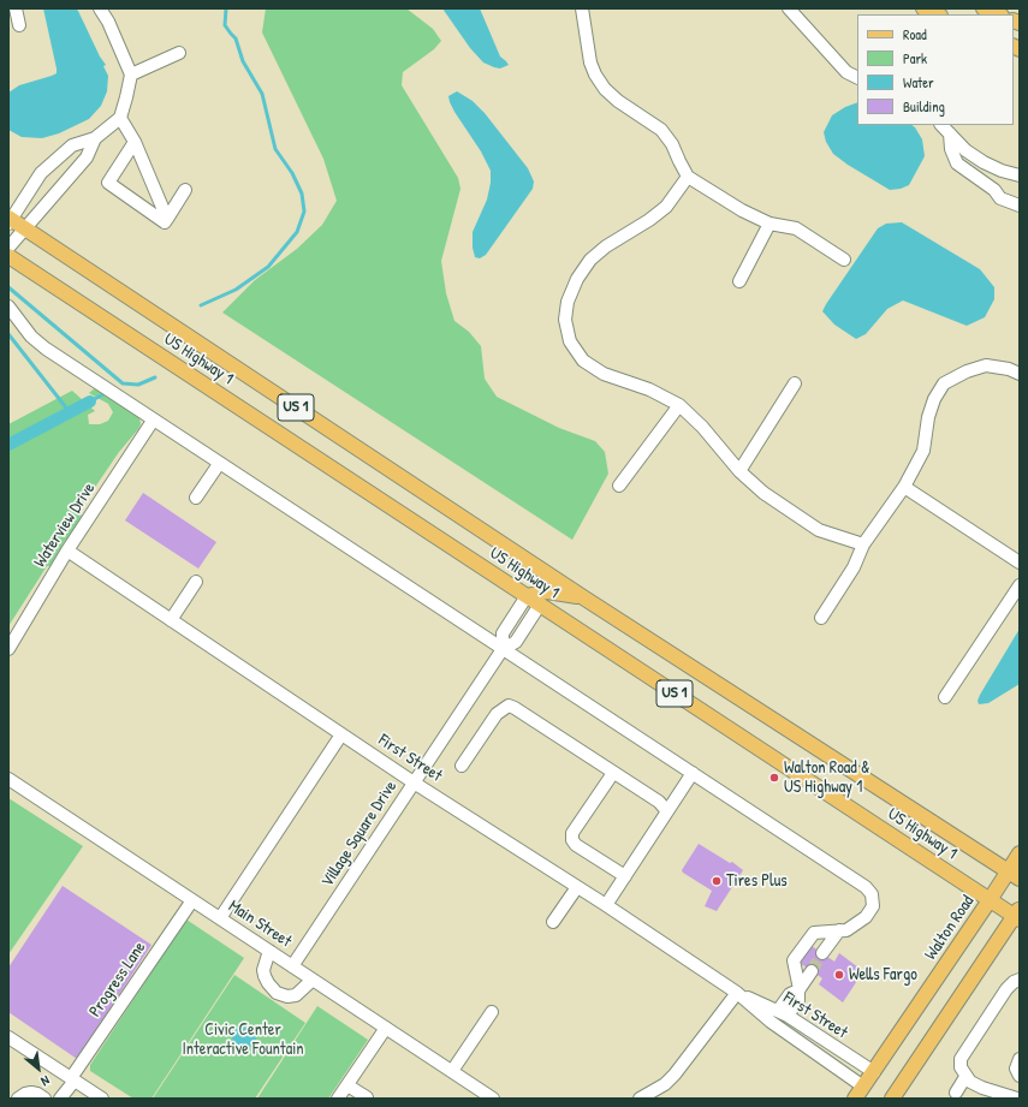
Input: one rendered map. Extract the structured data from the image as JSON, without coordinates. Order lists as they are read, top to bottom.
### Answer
{
  "streets": {
    "main road": ["US Highway 1", "US 1", "Walton Road"],
    "street": [
      "Waterview Drive",
      "First Street",
      "Village Square Drive",
      "Main Street",
      "Progress Lane"
    ]
  },
  "crossings": [
    ["US Highway 1", "Village Square Drive"],
    ["US Highway 1", "Walton Road"],
    ["Waterview Drive", "First Street"],
    ["First Street", "Village Square Drive"],
    ["First Street", "Walton Road"],
    ["Village Square Drive", "Main Street"],
    ["Main Street", "Progress Lane"]
  ],
  "parks": ["Civic Center Interactive Fountain"],
  "places": ["Walton Road & US Highway 1", "Tires Plus", "Wells Fargo"],
  "legend": [
    "Road",
    "Park",
    "Water",
    "Building"
  ],
  "north": "bottom right"
}
